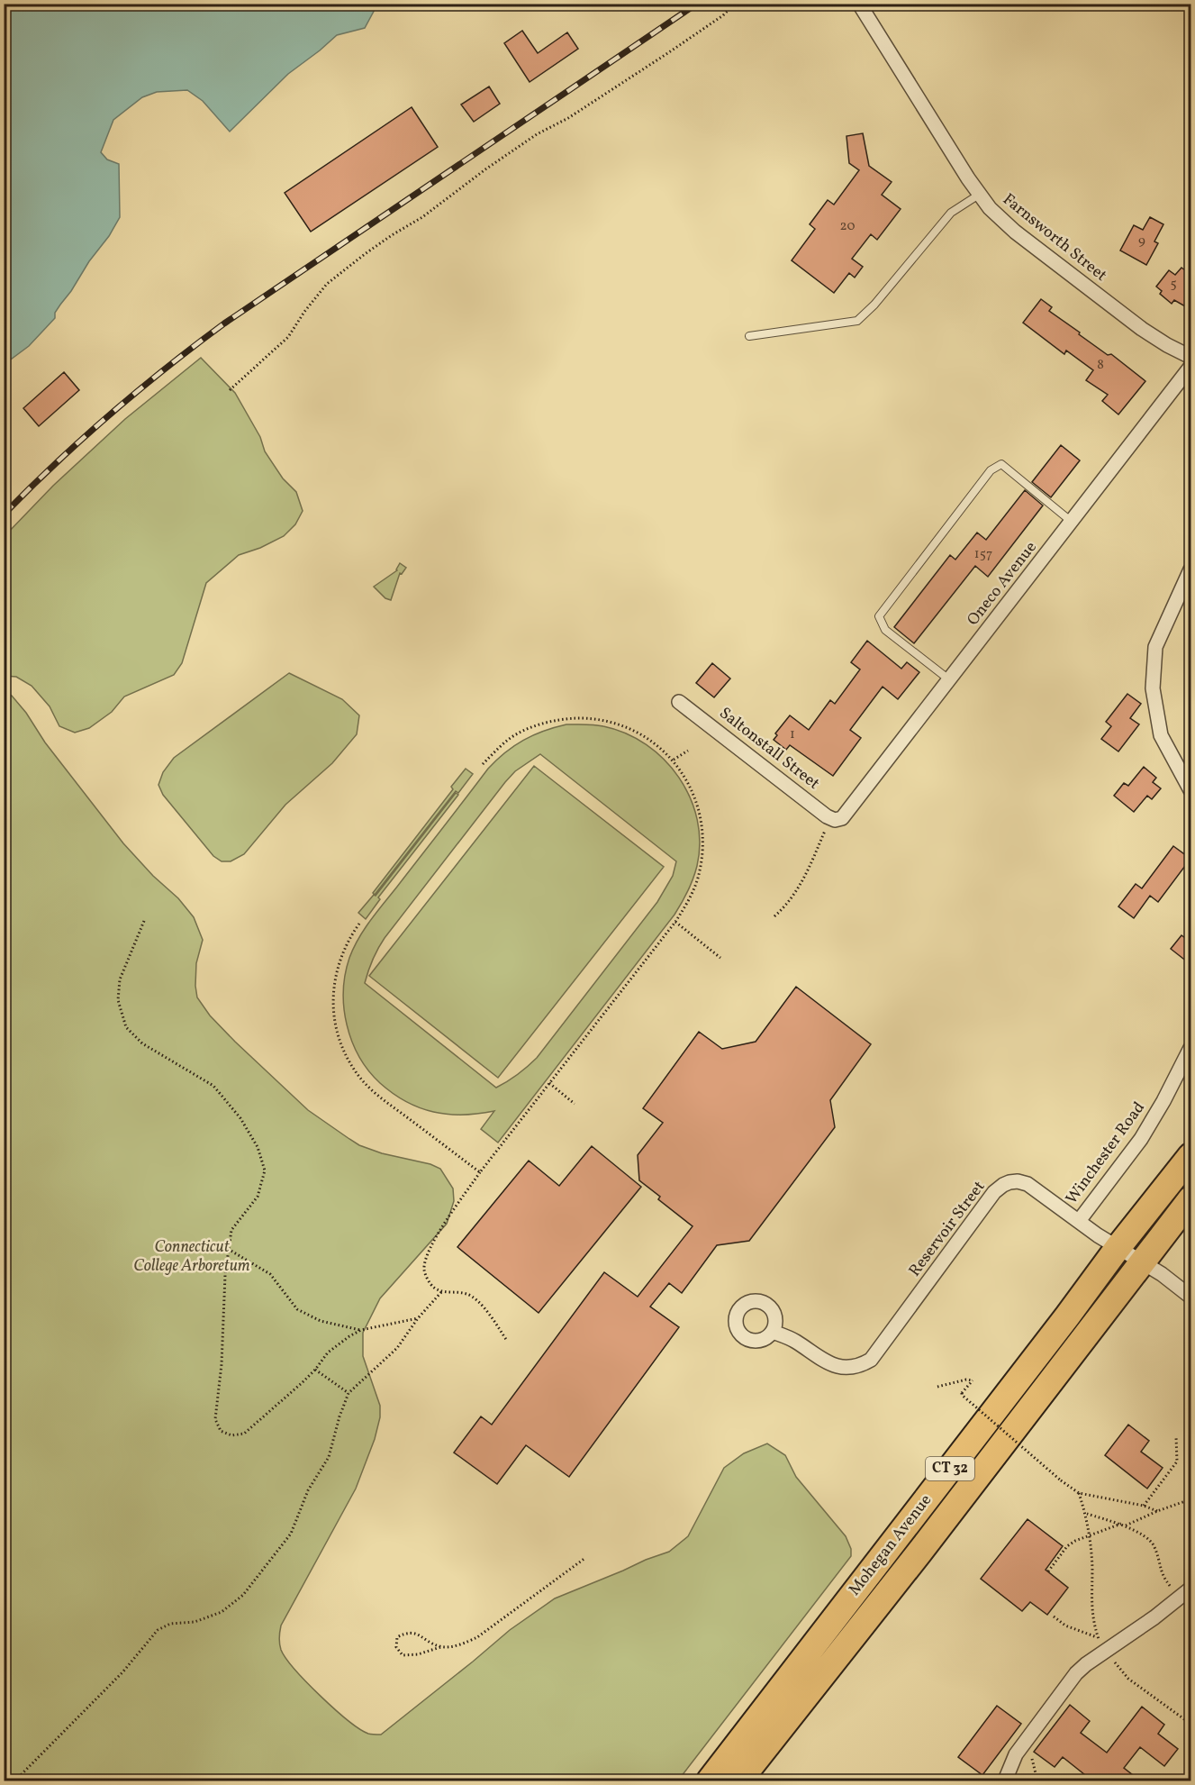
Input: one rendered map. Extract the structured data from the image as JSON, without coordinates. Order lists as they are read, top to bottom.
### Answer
{
  "streets": {
    "highway": ["CT 32", "Mohegan Avenue"],
    "street": [
      "Farnsworth Street",
      "Oneco Avenue",
      "Saltonstall Street",
      "Winchester Road",
      "Reservoir Street"
    ]
  },
  "crossings": [
    ["Oneco Avenue", "Saltonstall Street"],
    ["Winchester Road", "Reservoir Street"],
    ["Reservoir Street", "Mohegan Avenue"]
  ],
  "parks": ["Connecticut College Arboretum"],
  "house_numbers": [
    "20",
    "9",
    "5",
    "8",
    "157",
    "1"
  ]
}
